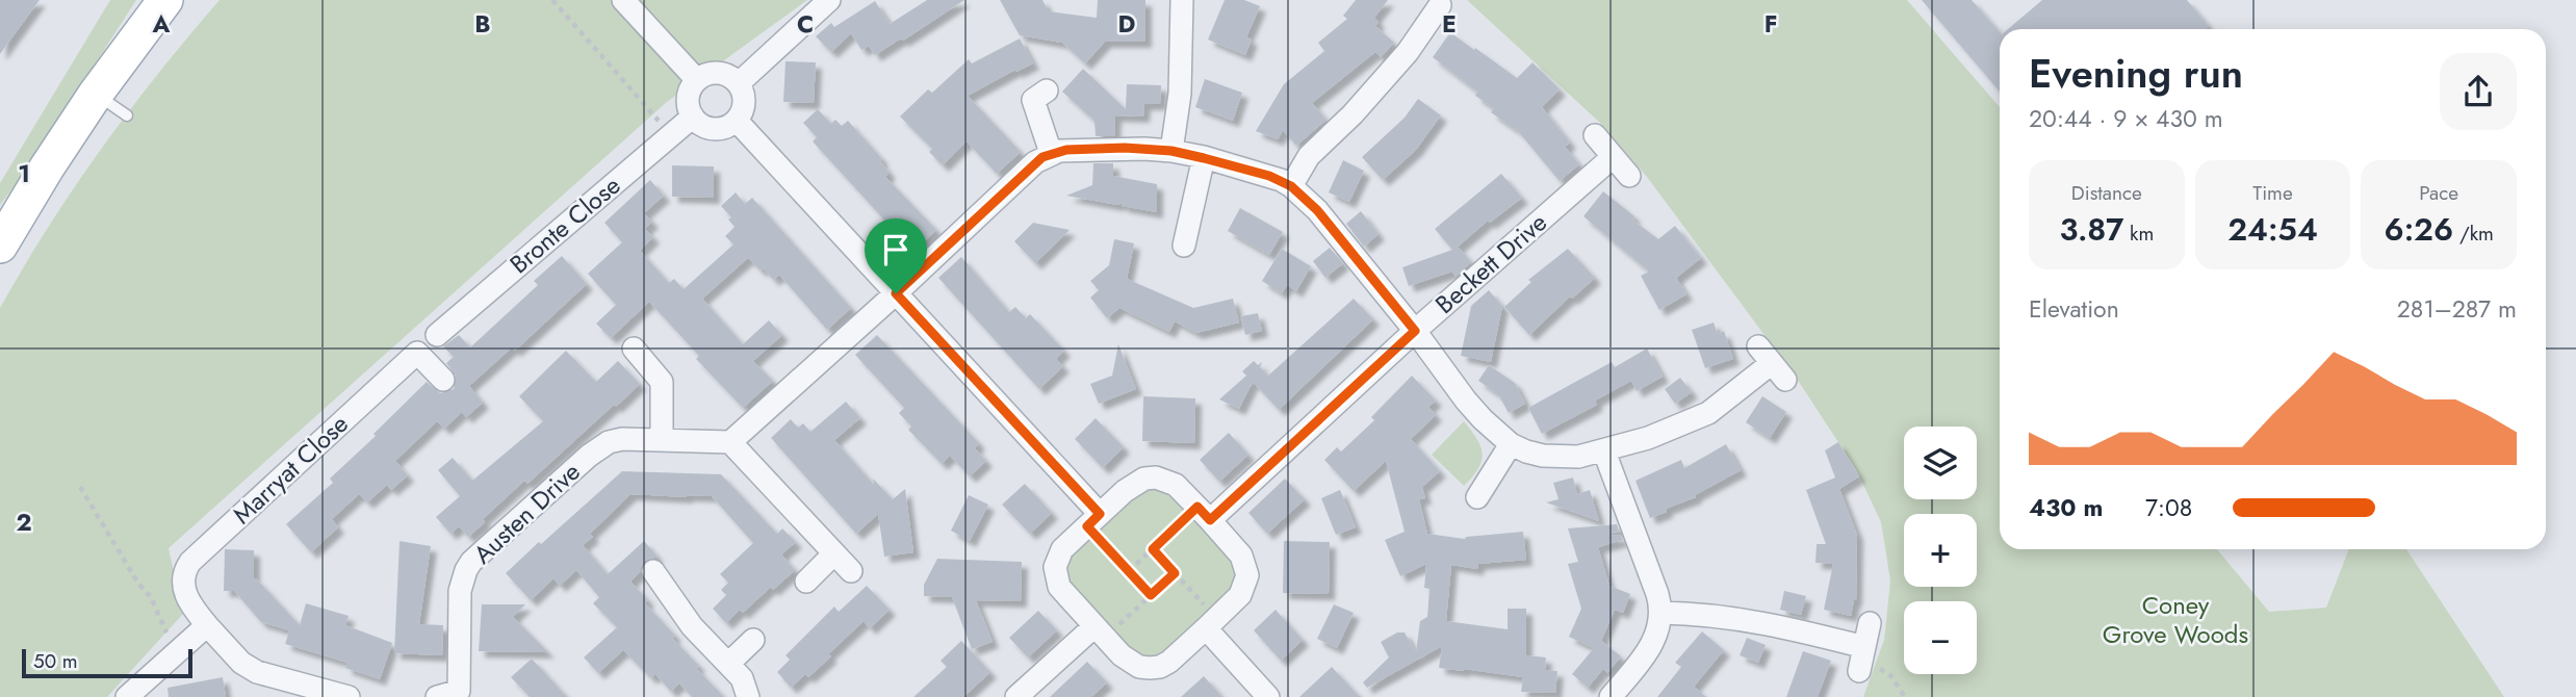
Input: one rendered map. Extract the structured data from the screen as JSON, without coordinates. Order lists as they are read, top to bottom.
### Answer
{
  "streets": {
    "street": [
      "Bronte Close",
      "Beckett Drive",
      "Marryat Close",
      "Austen Drive"
    ]
  },
  "parks": ["Coney Grove Woods"],
  "scale_bar": "50 m",
  "page": {
    "heading": ["Evening run", "20:44 · 9 × 430 m"],
    "stats": [
      ["Distance", "3.87 km"],
      ["Time", "24:54"],
      ["Pace", "6:26 /km"]
    ],
    "chart": ["Elevation", "281–287 m"],
    "map_buttons": ["+", "−"],
    "list": [
      {
        "name": "430 m",
        "note": "7:08"
      }
    ],
    "scale": "50 m"
  },
  "grid": {
    "columns": [
      "A",
      "B",
      "C",
      "D",
      "E",
      "F"
    ],
    "rows": ["1", "2"]
  }
}
